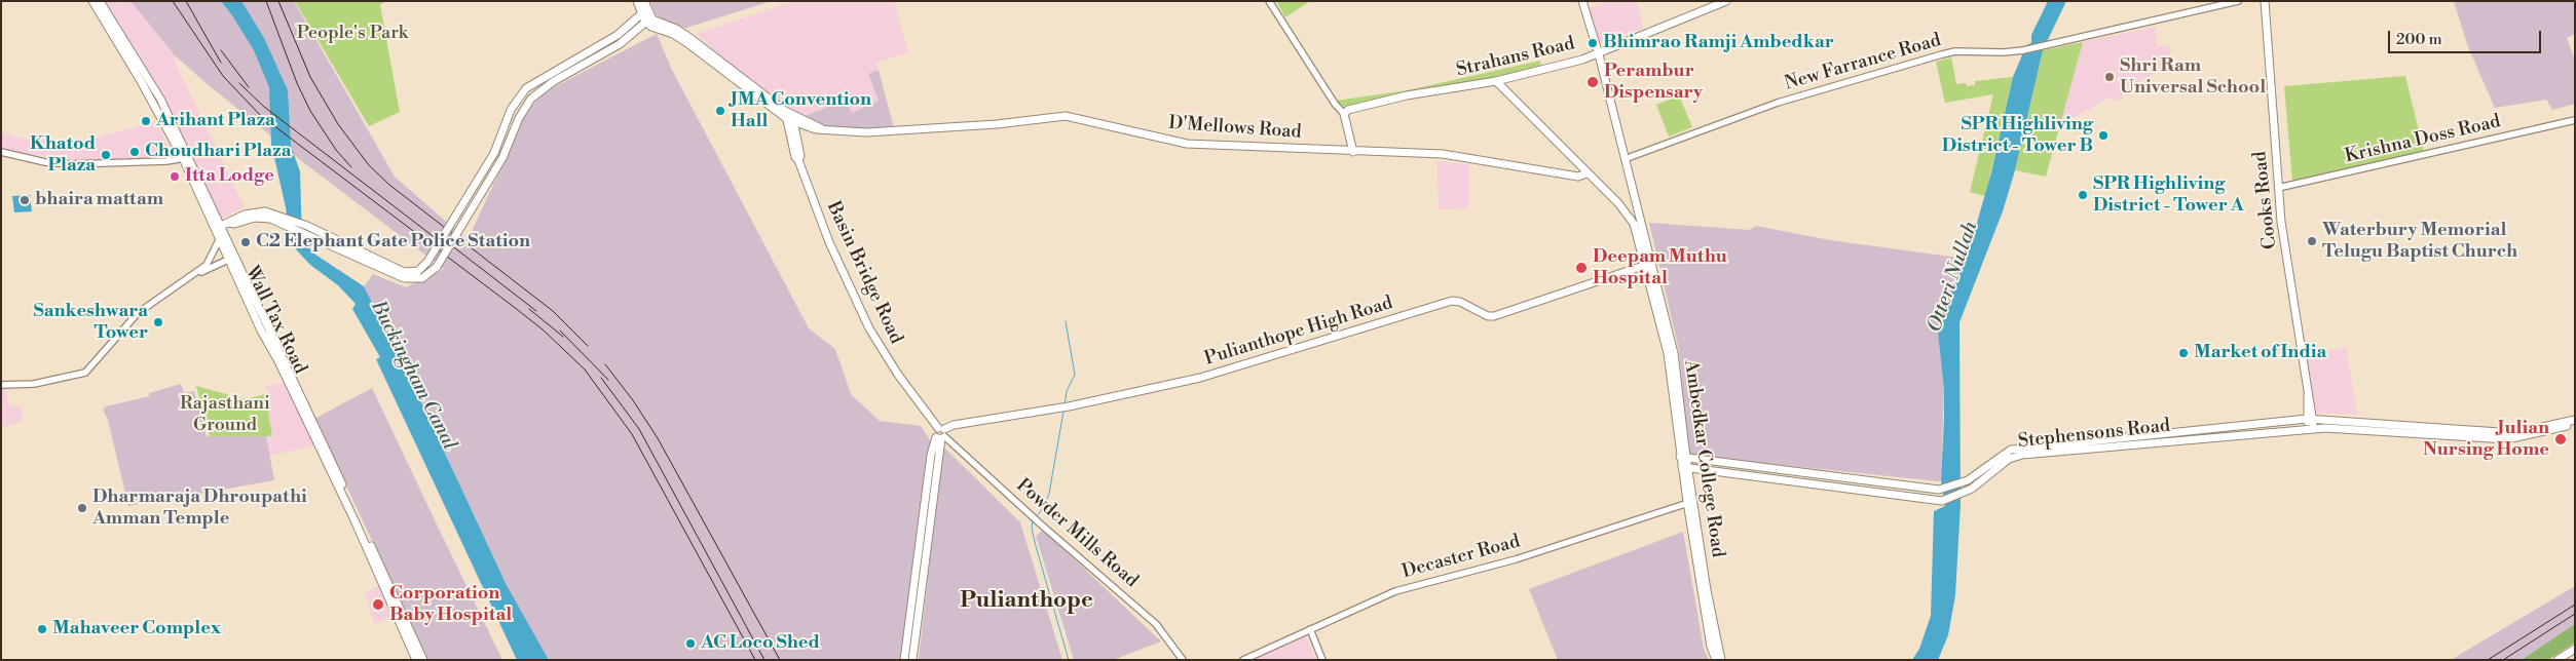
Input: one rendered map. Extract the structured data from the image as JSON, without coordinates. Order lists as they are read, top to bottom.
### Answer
{
  "streets": {
    "main road": [
      "Strahans Road",
      "D'Mellows Road",
      "Cooks Road",
      "Basin Bridge Road",
      "Wall Tax Road",
      "Pulianthope High Road",
      "Stephensons Road",
      "Ambedkar College Road"
    ],
    "street": [
      "New Farrance Road",
      "Krishna Doss Road",
      "Powder Mills Road",
      "Decaster Road"
    ]
  },
  "crossings": [
    ["Strahans Road", "Ambedkar College Road"],
    ["New Farrance Road", "Ambedkar College Road"],
    ["D'Mellows Road", "Basin Bridge Road"],
    ["D'Mellows Road", "Ambedkar College Road"],
    ["Krishna Doss Road", "Cooks Road"],
    ["Cooks Road", "Stephensons Road"],
    ["Basin Bridge Road", "Pulianthope High Road"],
    ["Basin Bridge Road", "Powder Mills Road"],
    ["Pulianthope High Road", "Ambedkar College Road"],
    ["Pulianthope High Road", "Powder Mills Road"],
    ["Stephensons Road", "Ambedkar College Road"],
    ["Ambedkar College Road", "Decaster Road"]
  ],
  "districts": ["Pulianthope"],
  "water": ["Otteri Nullah", "Buckingham Canal"],
  "parks": ["People's Park", "Rajasthani Ground"],
  "places": [
    "Bhimrao Ramji Ambedkar",
    "Shri Ram Universal School",
    "Perambur Dispensary",
    "JMA Convention Hall",
    "Arihant Plaza",
    "SPR Highliving District - Tower B",
    "Choudhari Plaza",
    "Khatod Plaza",
    "Itta Lodge",
    "SPR Highliving District - Tower A",
    "bhaira mattam",
    "Waterbury Memorial Telugu Baptist Church",
    "C2 Elephant Gate Police Station",
    "Deepam Muthu Hospital",
    "Sankeshwara Tower",
    "Market of India",
    "Julian Nursing Home",
    "Dharmaraja Dhroupathi Amman Temple",
    "Corporation Baby Hospital",
    "Mahaveer Complex",
    "AC Loco Shed"
  ],
  "scale_bar": "200 m"
}
